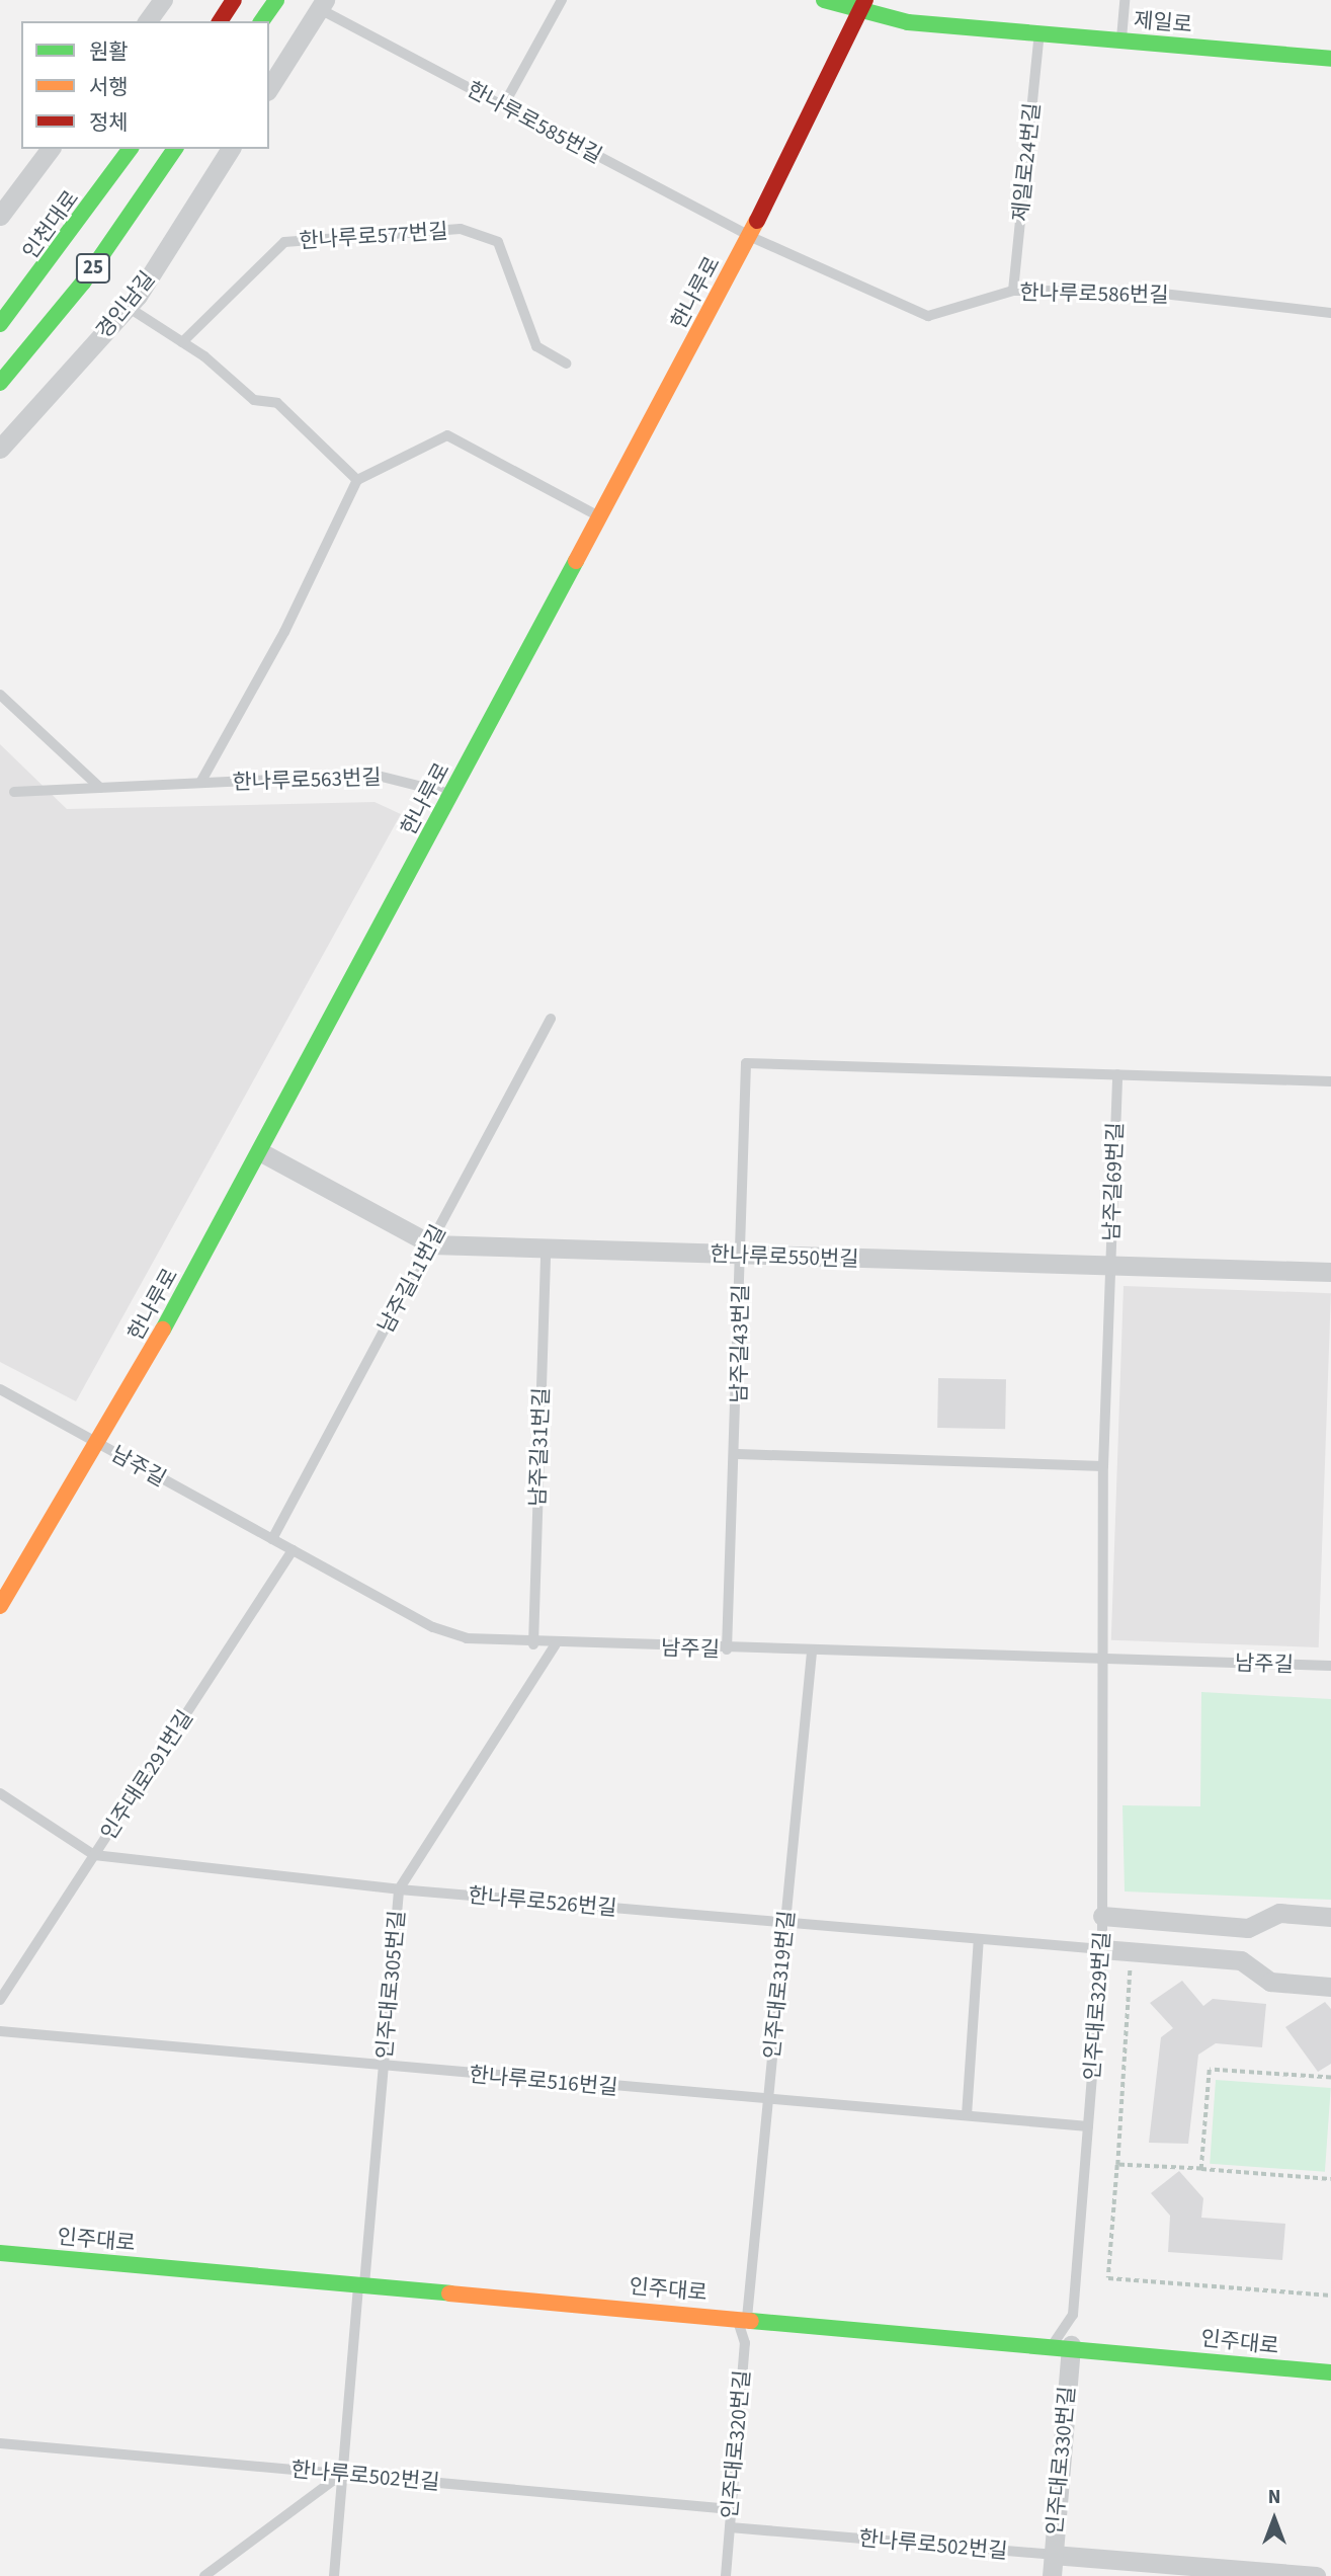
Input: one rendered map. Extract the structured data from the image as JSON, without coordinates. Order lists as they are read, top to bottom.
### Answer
{
  "streets": {
    "main road": [
      "제일로",
      "인천대로",
      "25",
      "한나루로",
      "인주대로"
    ],
    "street": ["경인남길", "한나루로550번길", "인주대로330번길"],
    "lane": [
      "한나루로585번길",
      "제일로24번길",
      "한나루로577번길",
      "한나루로586번길",
      "한나루로563번길",
      "남주길69번길",
      "남주길11번길",
      "남주길43번길",
      "남주길31번길",
      "남주길",
      "인주대로291번길",
      "한나루로526번길",
      "인주대로305번길",
      "인주대로319번길",
      "인주대로329번길",
      "한나루로516번길",
      "인주대로320번길",
      "한나루로502번길"
    ]
  },
  "crossings": [
    ["제일로", "제일로24번길"],
    ["제일로", "한나루로"],
    ["한나루로585번길", "한나루로"],
    ["한나루로585번길", "한나루로586번길"],
    ["제일로24번길", "한나루로586번길"],
    ["한나루로", "한나루로586번길"],
    ["한나루로", "한나루로563번길"],
    ["한나루로", "한나루로550번길"],
    ["한나루로", "남주길"],
    ["남주길69번길", "한나루로550번길"],
    ["남주길69번길", "남주길43번길"],
    ["남주길69번길", "남주길"],
    ["남주길69번길", "인주대로329번길"],
    ["한나루로550번길", "남주길11번길"],
    ["한나루로550번길", "남주길43번길"],
    ["한나루로550번길", "남주길31번길"],
    ["남주길11번길", "남주길"],
    ["남주길43번길", "남주길"],
    ["남주길31번길", "남주길"],
    ["남주길", "인주대로291번길"],
    ["남주길", "인주대로305번길"],
    ["남주길", "인주대로319번길"],
    ["남주길", "인주대로329번길"],
    ["인주대로291번길", "한나루로526번길"],
    ["한나루로526번길", "인주대로305번길"],
    ["한나루로526번길", "인주대로319번길"],
    ["한나루로526번길", "인주대로329번길"],
    ["인주대로305번길", "한나루로516번길"],
    ["인주대로305번길", "인주대로"],
    ["인주대로305번길", "한나루로502번길"],
    ["인주대로319번길", "한나루로516번길"],
    ["인주대로319번길", "인주대로"],
    ["인주대로319번길", "인주대로320번길"],
    ["인주대로329번길", "한나루로516번길"],
    ["인주대로329번길", "인주대로"],
    ["인주대로329번길", "인주대로330번길"],
    ["인주대로", "인주대로320번길"],
    ["인주대로", "인주대로330번길"],
    ["인주대로320번길", "한나루로502번길"],
    ["인주대로330번길", "한나루로502번길"]
  ],
  "legend": ["원활", "서행", "정체"],
  "north": "top"
}
